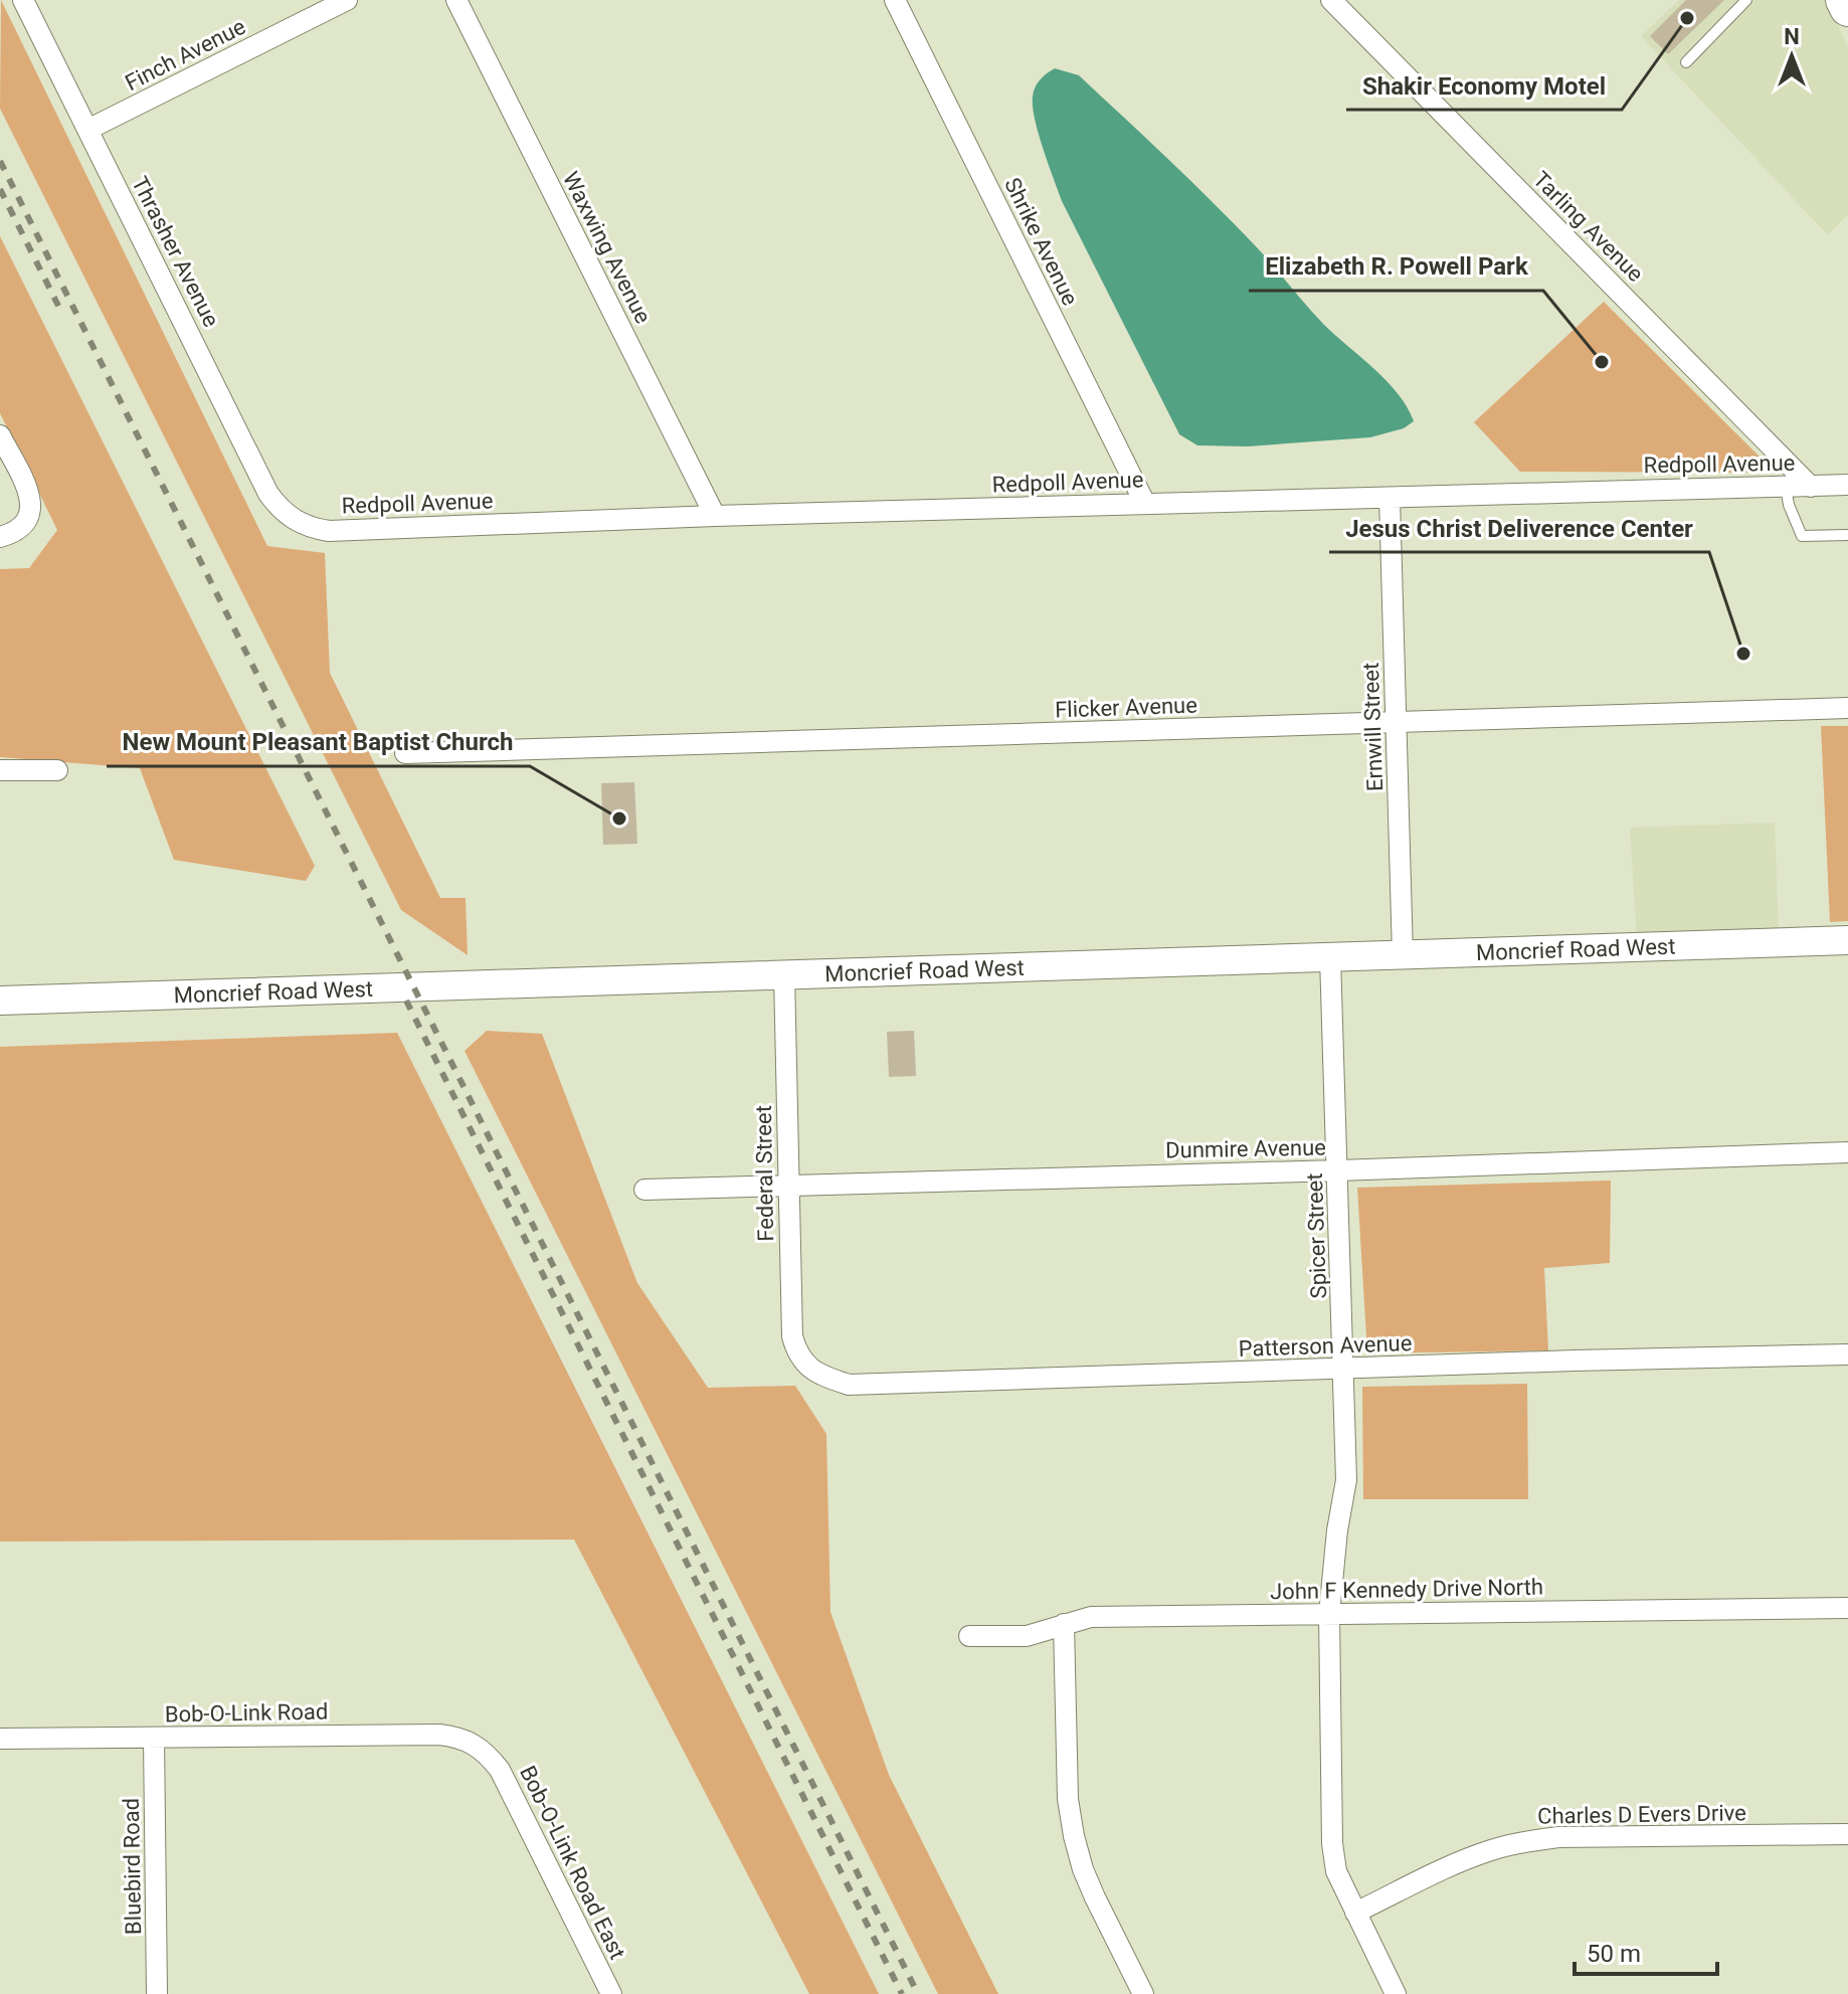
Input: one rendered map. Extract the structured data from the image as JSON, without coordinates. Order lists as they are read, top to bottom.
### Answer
{
  "streets": {
    "street": [
      "Finch Avenue",
      "Tarling Avenue",
      "Shrike Avenue",
      "Waxwing Avenue",
      "Thrasher Avenue",
      "Redpoll Avenue",
      "Flicker Avenue",
      "Ernwill Street",
      "Moncrief Road West",
      "Dunmire Avenue",
      "Federal Street",
      "Spicer Street",
      "Patterson Avenue",
      "John F Kennedy Drive North",
      "Bob-O-Link Road",
      "Charles D Evers Drive",
      "Bob-O-Link Road East",
      "Bluebird Road"
    ]
  },
  "crossings": [
    ["Finch Avenue", "Thrasher Avenue"],
    ["Tarling Avenue", "Redpoll Avenue"],
    ["Shrike Avenue", "Redpoll Avenue"],
    ["Waxwing Avenue", "Redpoll Avenue"],
    ["Thrasher Avenue", "Redpoll Avenue"],
    ["Redpoll Avenue", "Ernwill Street"],
    ["Flicker Avenue", "Ernwill Street"],
    ["Ernwill Street", "Moncrief Road West"],
    ["Moncrief Road West", "Federal Street"],
    ["Moncrief Road West", "Spicer Street"],
    ["Dunmire Avenue", "Federal Street"],
    ["Dunmire Avenue", "Spicer Street"],
    ["Federal Street", "Patterson Avenue"],
    ["Spicer Street", "Patterson Avenue"],
    ["Spicer Street", "John F Kennedy Drive North"],
    ["Spicer Street", "Charles D Evers Drive"],
    ["Bob-O-Link Road", "Bob-O-Link Road East"],
    ["Bob-O-Link Road", "Bluebird Road"]
  ],
  "places": [
    "Shakir Economy Motel",
    "Elizabeth R. Powell Park",
    "Jesus Christ Deliverence Center",
    "New Mount Pleasant Baptist Church"
  ],
  "scale_bar": "50 m",
  "north": "top"
}
